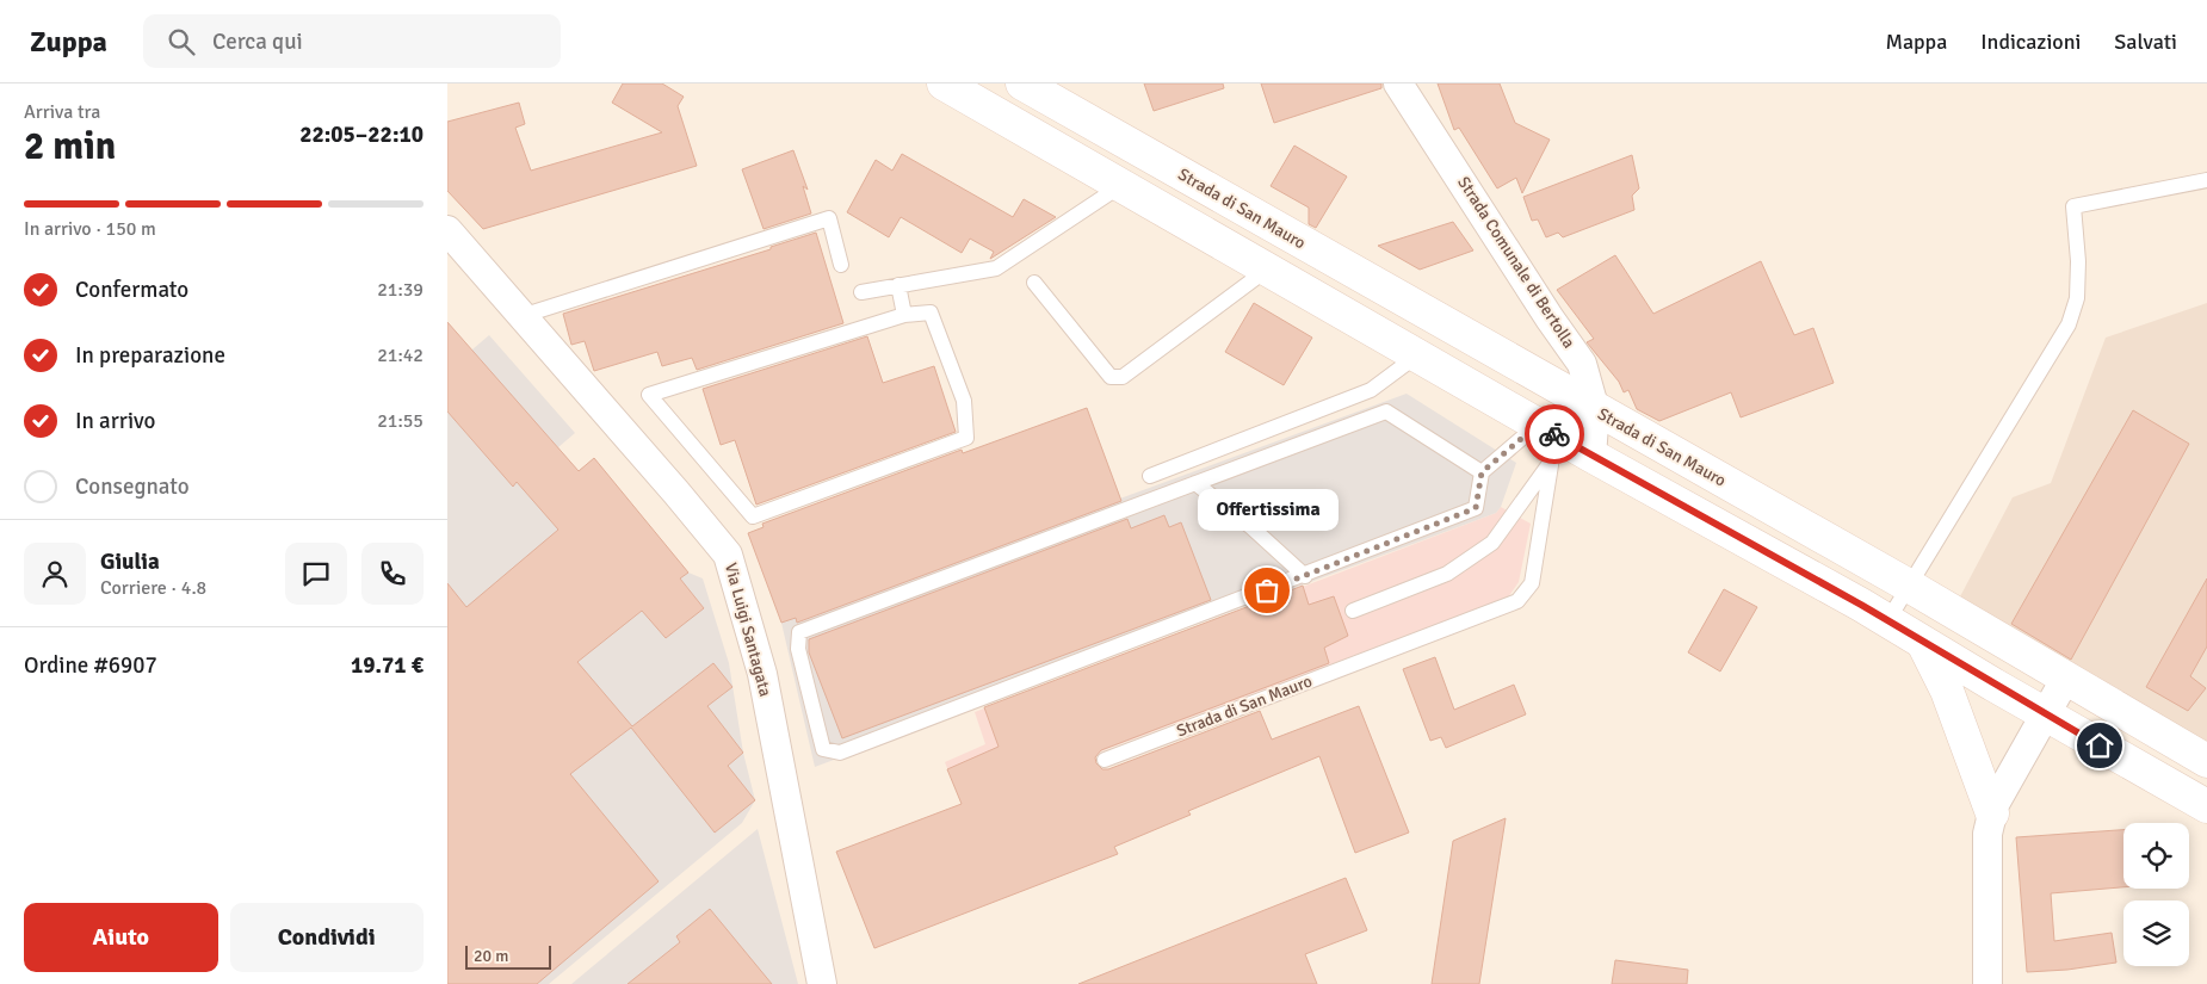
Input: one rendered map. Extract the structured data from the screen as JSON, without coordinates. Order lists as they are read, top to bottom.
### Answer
{
  "streets": {
    "main road": ["Strada di San Mauro"],
    "street": ["Strada Comunale di Bertolla", "Via Luigi Santagata"]
  },
  "crossings": [
    ["Strada di San Mauro", "Strada Comunale di Bertolla"]
  ],
  "places": ["Offertissima"],
  "scale_bar": "20 m",
  "page": {
    "header": "Zuppa",
    "search": "Cerca qui",
    "nav": ["Mappa", "Indicazioni", "Salvati"],
    "heading": ["2 min", "Arriva tra", "22:05–22:10"],
    "panel": [
      "Giulia",
      "Corriere · 4.8",
      "Ordine #6907",
      "19.71 €"
    ],
    "bar": "In arrivo · 150 m",
    "list": [
      ["Confermato", "21:39"],
      ["In preparazione", "21:42"],
      ["In arrivo", "21:55"],
      "Consegnato"
    ],
    "bubble": "Offertissima",
    "buttons": ["Aiuto", "Condividi"],
    "scale": "20 m"
  }
}
